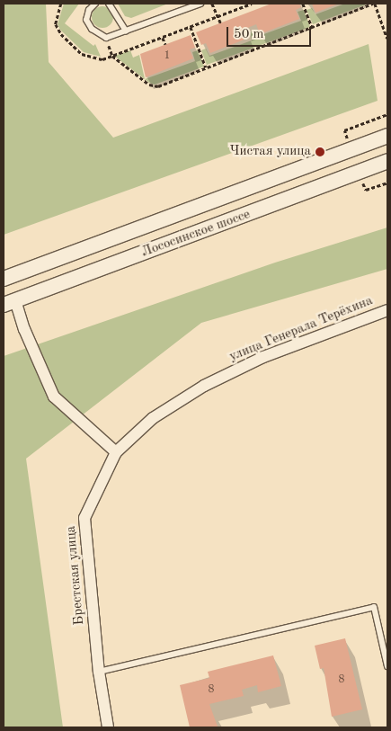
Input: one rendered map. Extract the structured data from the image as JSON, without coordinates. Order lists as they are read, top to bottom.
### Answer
{
  "streets": {
    "street": ["Лососинское шоссе", "улица Генерала Терёхина", "Брестская улица"]
  },
  "crossings": [
    ["улица Генерала Терёхина", "Брестская улица"]
  ],
  "places": ["Чистая улица"],
  "house_numbers": ["1", "8", "8"],
  "scale_bar": "50 m"
}
